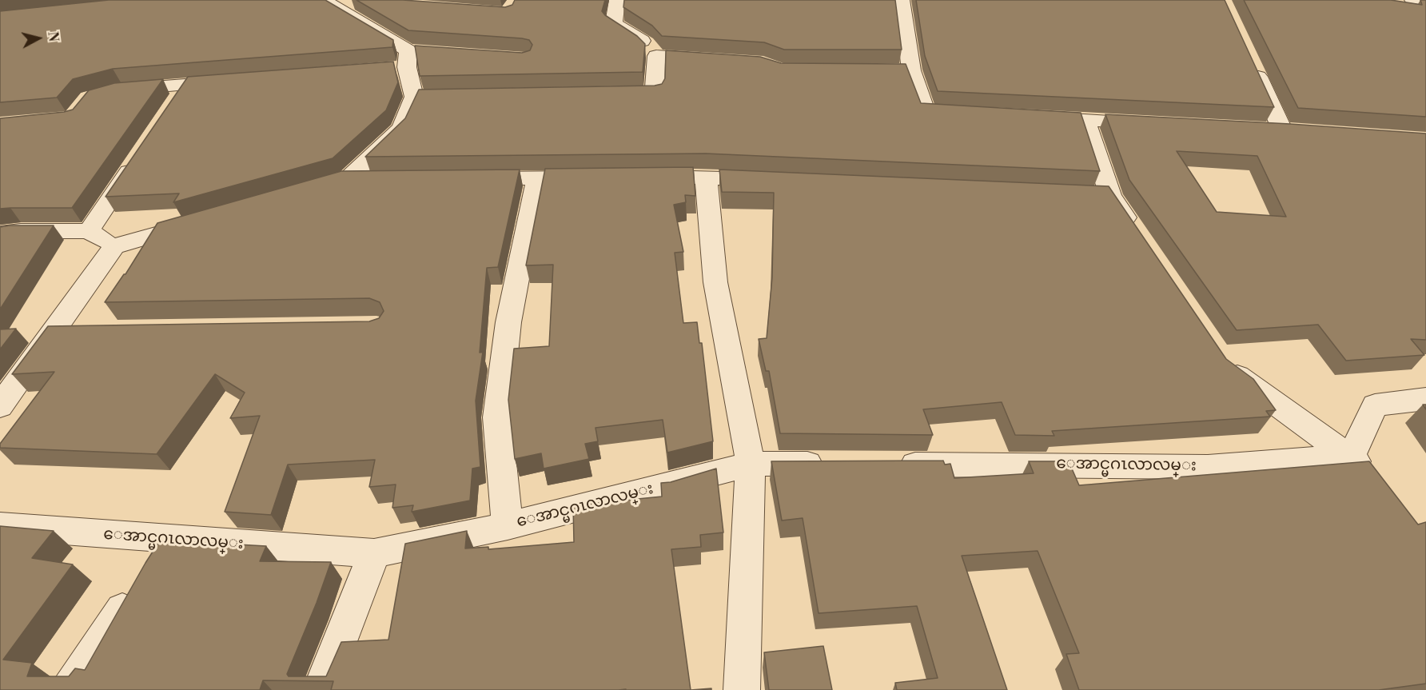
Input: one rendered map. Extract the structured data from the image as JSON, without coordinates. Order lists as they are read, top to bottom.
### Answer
{
  "streets": {
    "street": ["ေအာင္မဂၤလာလမ္း"]
  },
  "north": "right"
}
